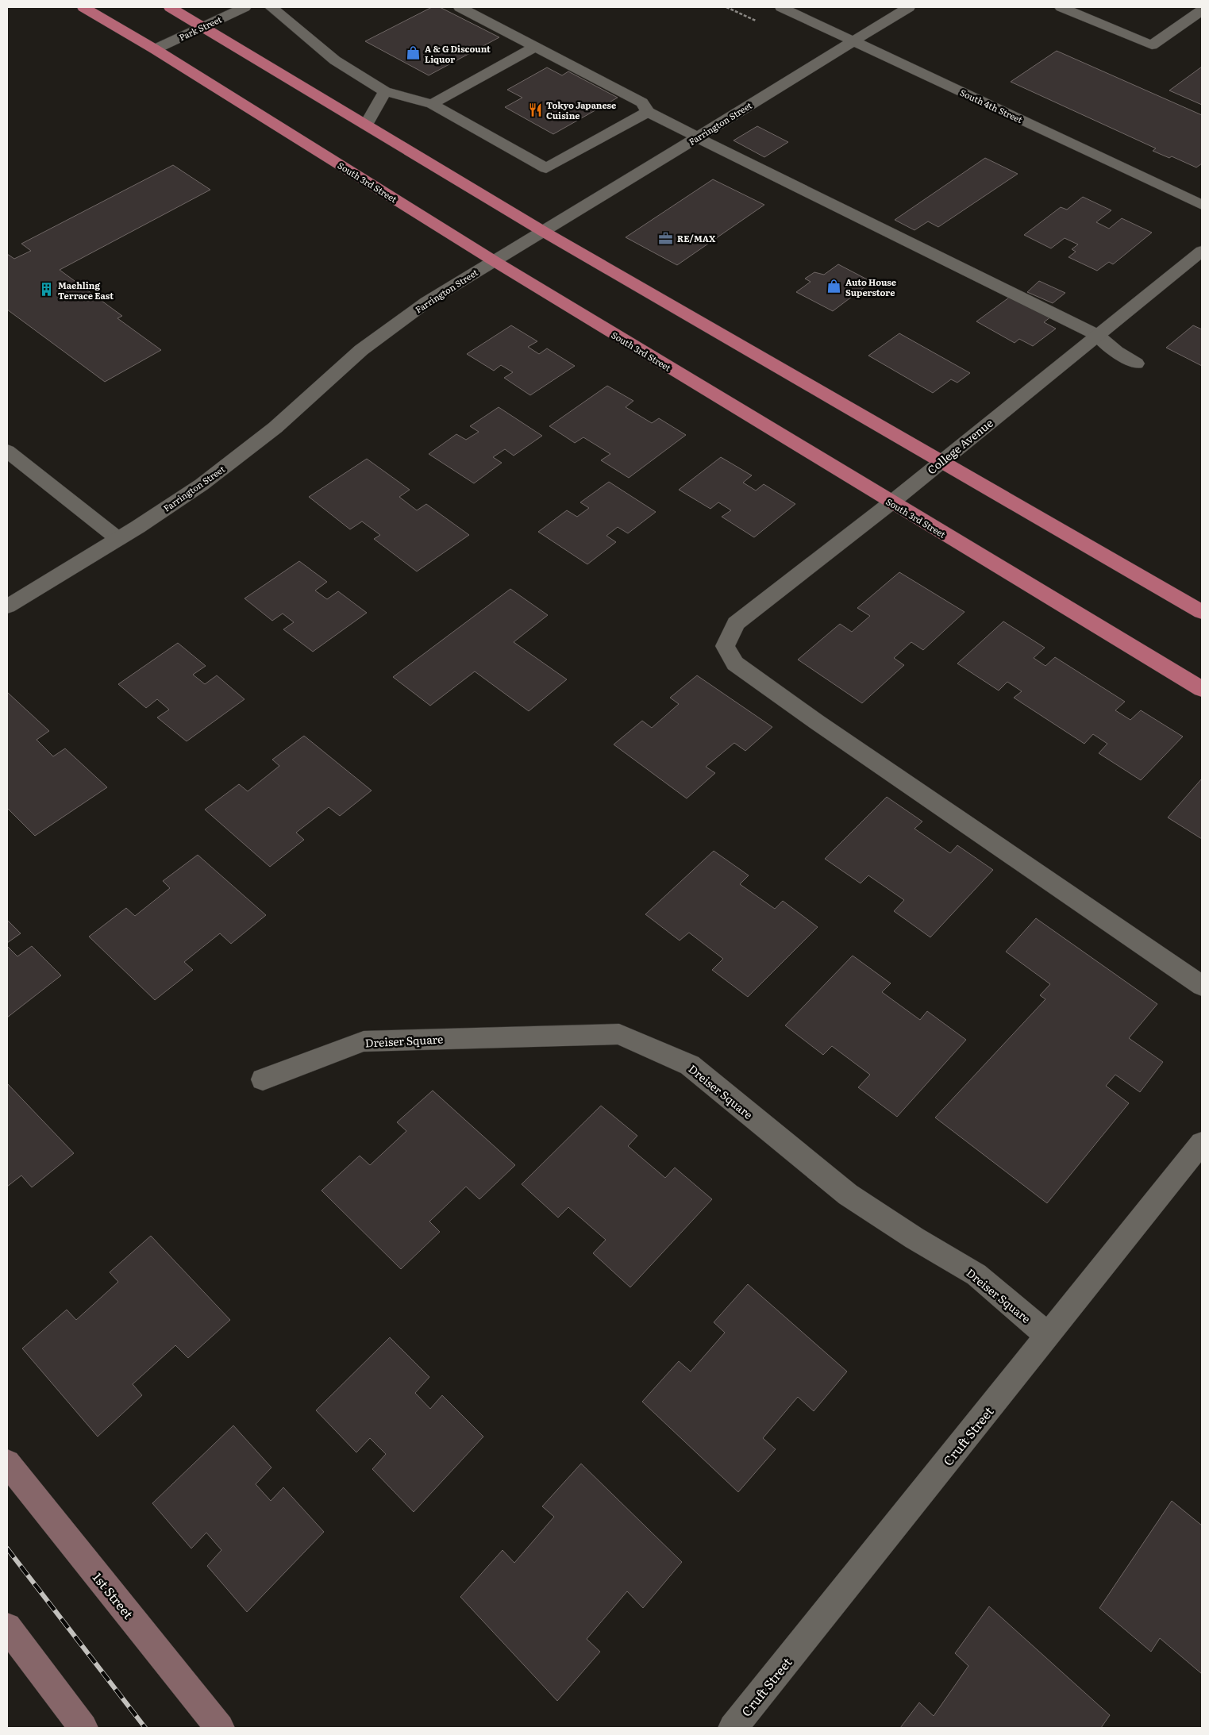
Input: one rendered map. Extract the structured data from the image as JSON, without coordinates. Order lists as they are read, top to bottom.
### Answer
{
  "streets": {
    "highway": ["South 3rd Street"],
    "main road": ["1st Street"],
    "street": [
      "Park Street",
      "South 4th Street",
      "Farrington Street",
      "College Avenue",
      "Dreiser Square",
      "Cruft Street"
    ]
  },
  "crossings": [
    ["Park Street", "South 3rd Street"],
    ["South 4th Street", "Farrington Street"],
    ["Farrington Street", "South 3rd Street"],
    ["South 3rd Street", "College Avenue"],
    ["Dreiser Square", "Cruft Street"]
  ],
  "places": {
    "shop": ["A & G Discount Liquor", "Auto House Superstore"],
    "restaurant": ["Tokyo Japanese Cuisine"],
    "office": ["RE/MAX"],
    "building": ["Maehling Terrace East"]
  }
}
